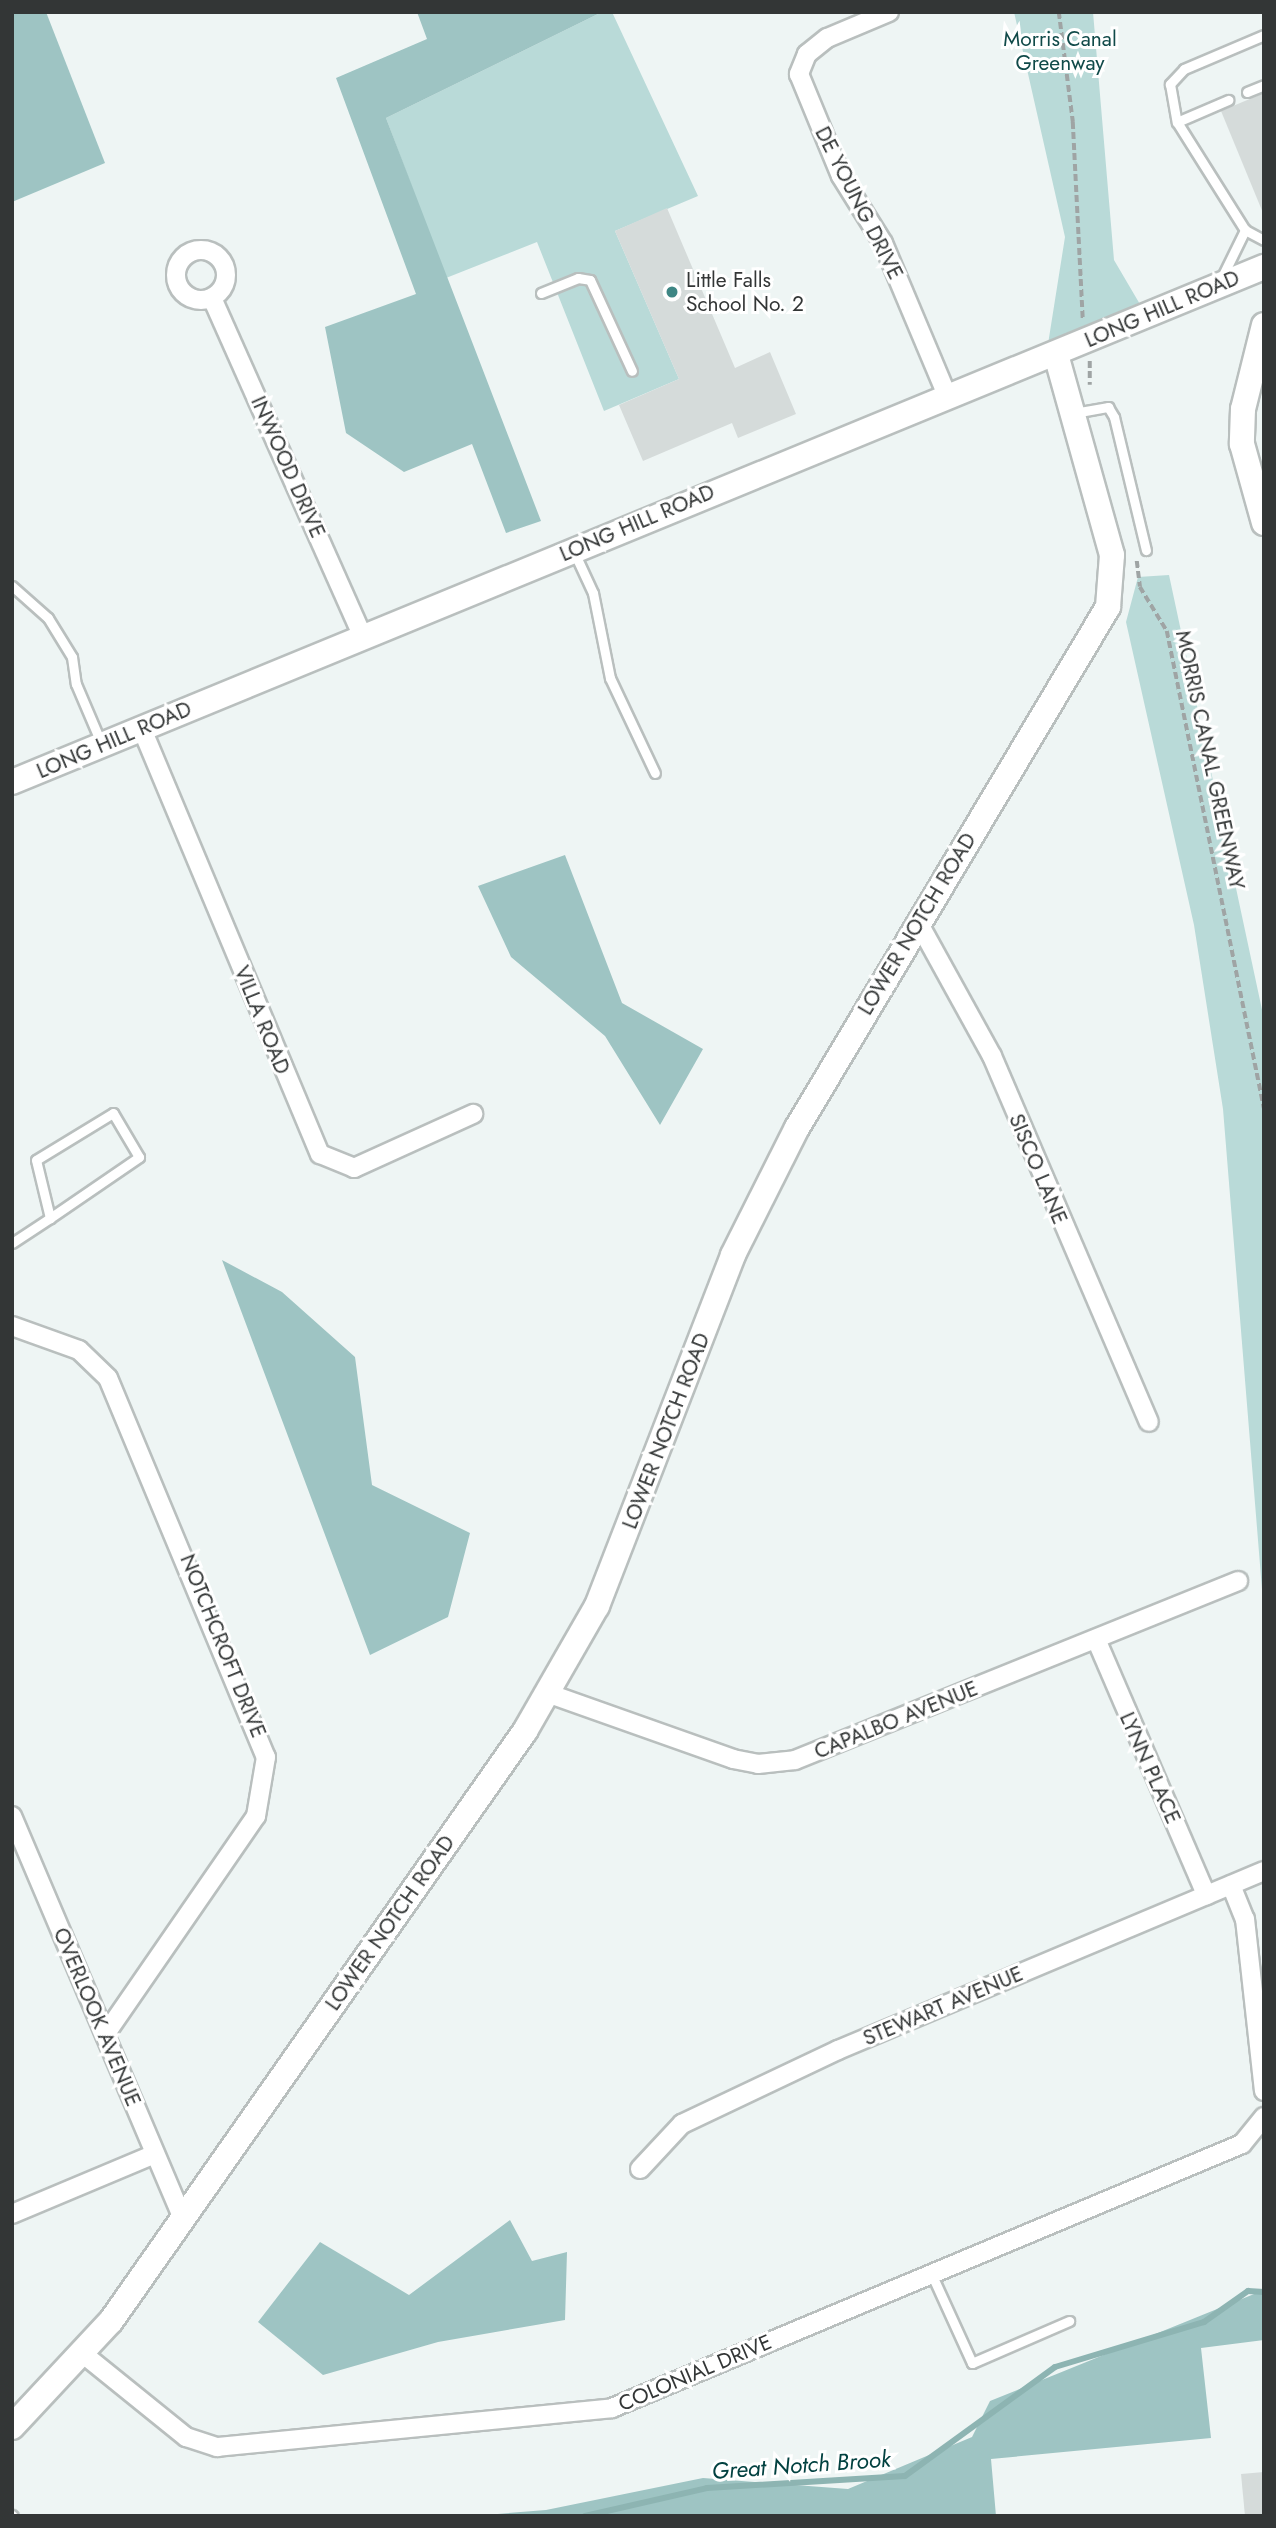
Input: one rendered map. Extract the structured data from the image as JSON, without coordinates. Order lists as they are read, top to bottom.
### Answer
{
  "streets": {
    "street": [
      "DE YOUNG DRIVE",
      "LONG HILL ROAD",
      "INWOOD DRIVE",
      "LOWER NOTCH ROAD",
      "VILLA ROAD",
      "SISCO LANE",
      "NOTCHCROFT DRIVE",
      "CAPALBO AVENUE",
      "LYNN PLACE",
      "STEWART AVENUE",
      "OVERLOOK AVENUE",
      "COLONIAL DRIVE"
    ],
    "path": ["MORRIS CANAL GREENWAY"]
  },
  "crossings": [
    ["DE YOUNG DRIVE", "LONG HILL ROAD"],
    ["LONG HILL ROAD", "INWOOD DRIVE"],
    ["LONG HILL ROAD", "LOWER NOTCH ROAD"],
    ["LONG HILL ROAD", "VILLA ROAD"],
    ["LOWER NOTCH ROAD", "SISCO LANE"],
    ["LOWER NOTCH ROAD", "CAPALBO AVENUE"],
    ["LOWER NOTCH ROAD", "OVERLOOK AVENUE"],
    ["LOWER NOTCH ROAD", "COLONIAL DRIVE"],
    ["NOTCHCROFT DRIVE", "OVERLOOK AVENUE"],
    ["CAPALBO AVENUE", "LYNN PLACE"],
    ["LYNN PLACE", "STEWART AVENUE"]
  ],
  "water": ["Great Notch Brook"],
  "parks": ["Morris Canal Greenway"],
  "places": ["Little Falls School No. 2"]
}
